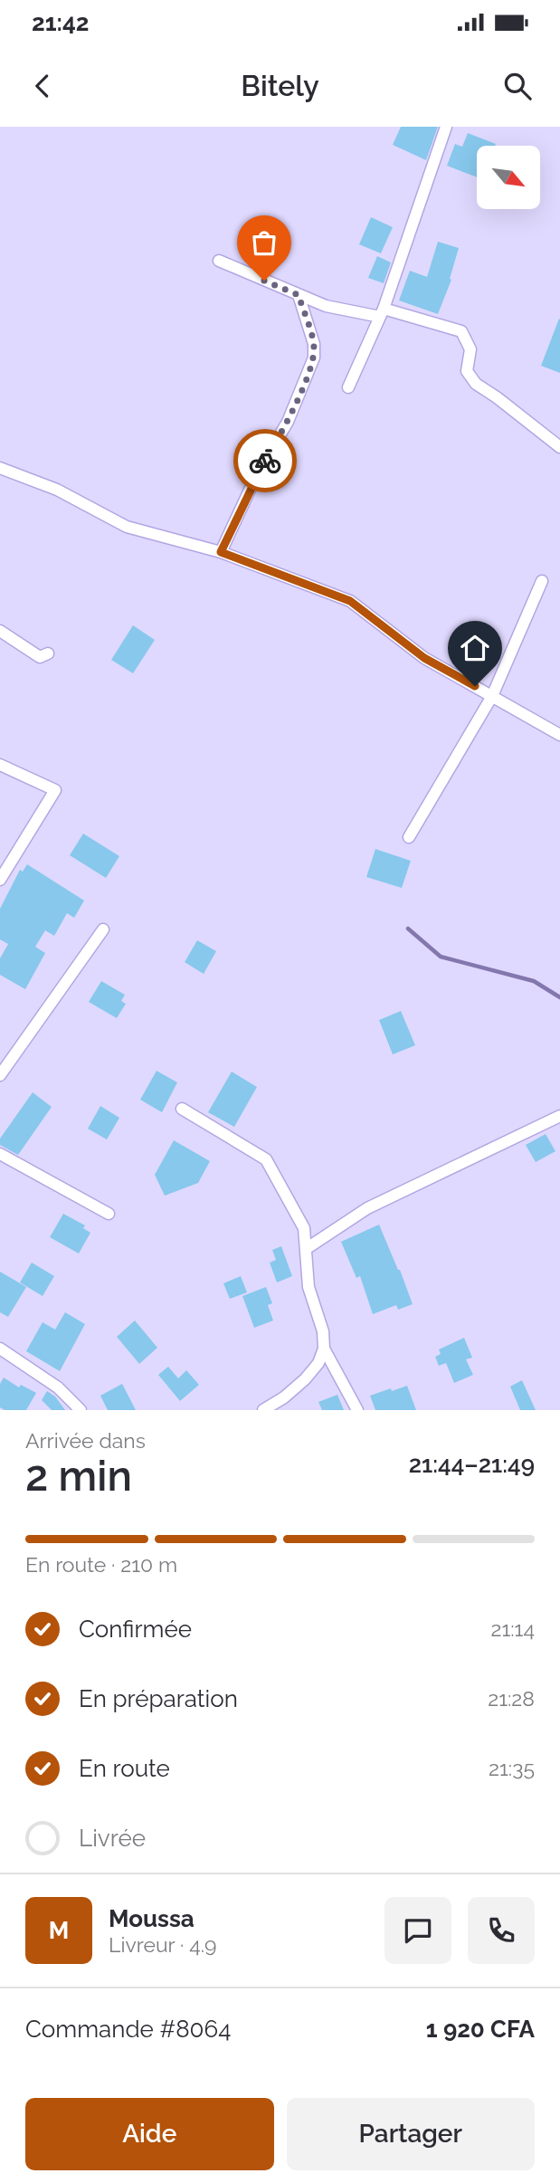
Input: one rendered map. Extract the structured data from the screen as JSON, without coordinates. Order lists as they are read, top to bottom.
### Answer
{
  "north": "bottom right",
  "page": {
    "status": "21:42",
    "header": "Bitely",
    "heading": ["2 min", "Arrivée dans", "21:44–21:49"],
    "panel": [
      "Moussa",
      "Livreur · 4.9",
      "Commande #8064",
      "1 920 CFA"
    ],
    "bar": "En route · 210 m",
    "list": [
      ["Confirmée", "21:14"],
      ["En préparation", "21:28"],
      ["En route", "21:35"],
      "Livrée"
    ],
    "round": "M",
    "buttons": ["Aide", "Partager"]
  }
}
